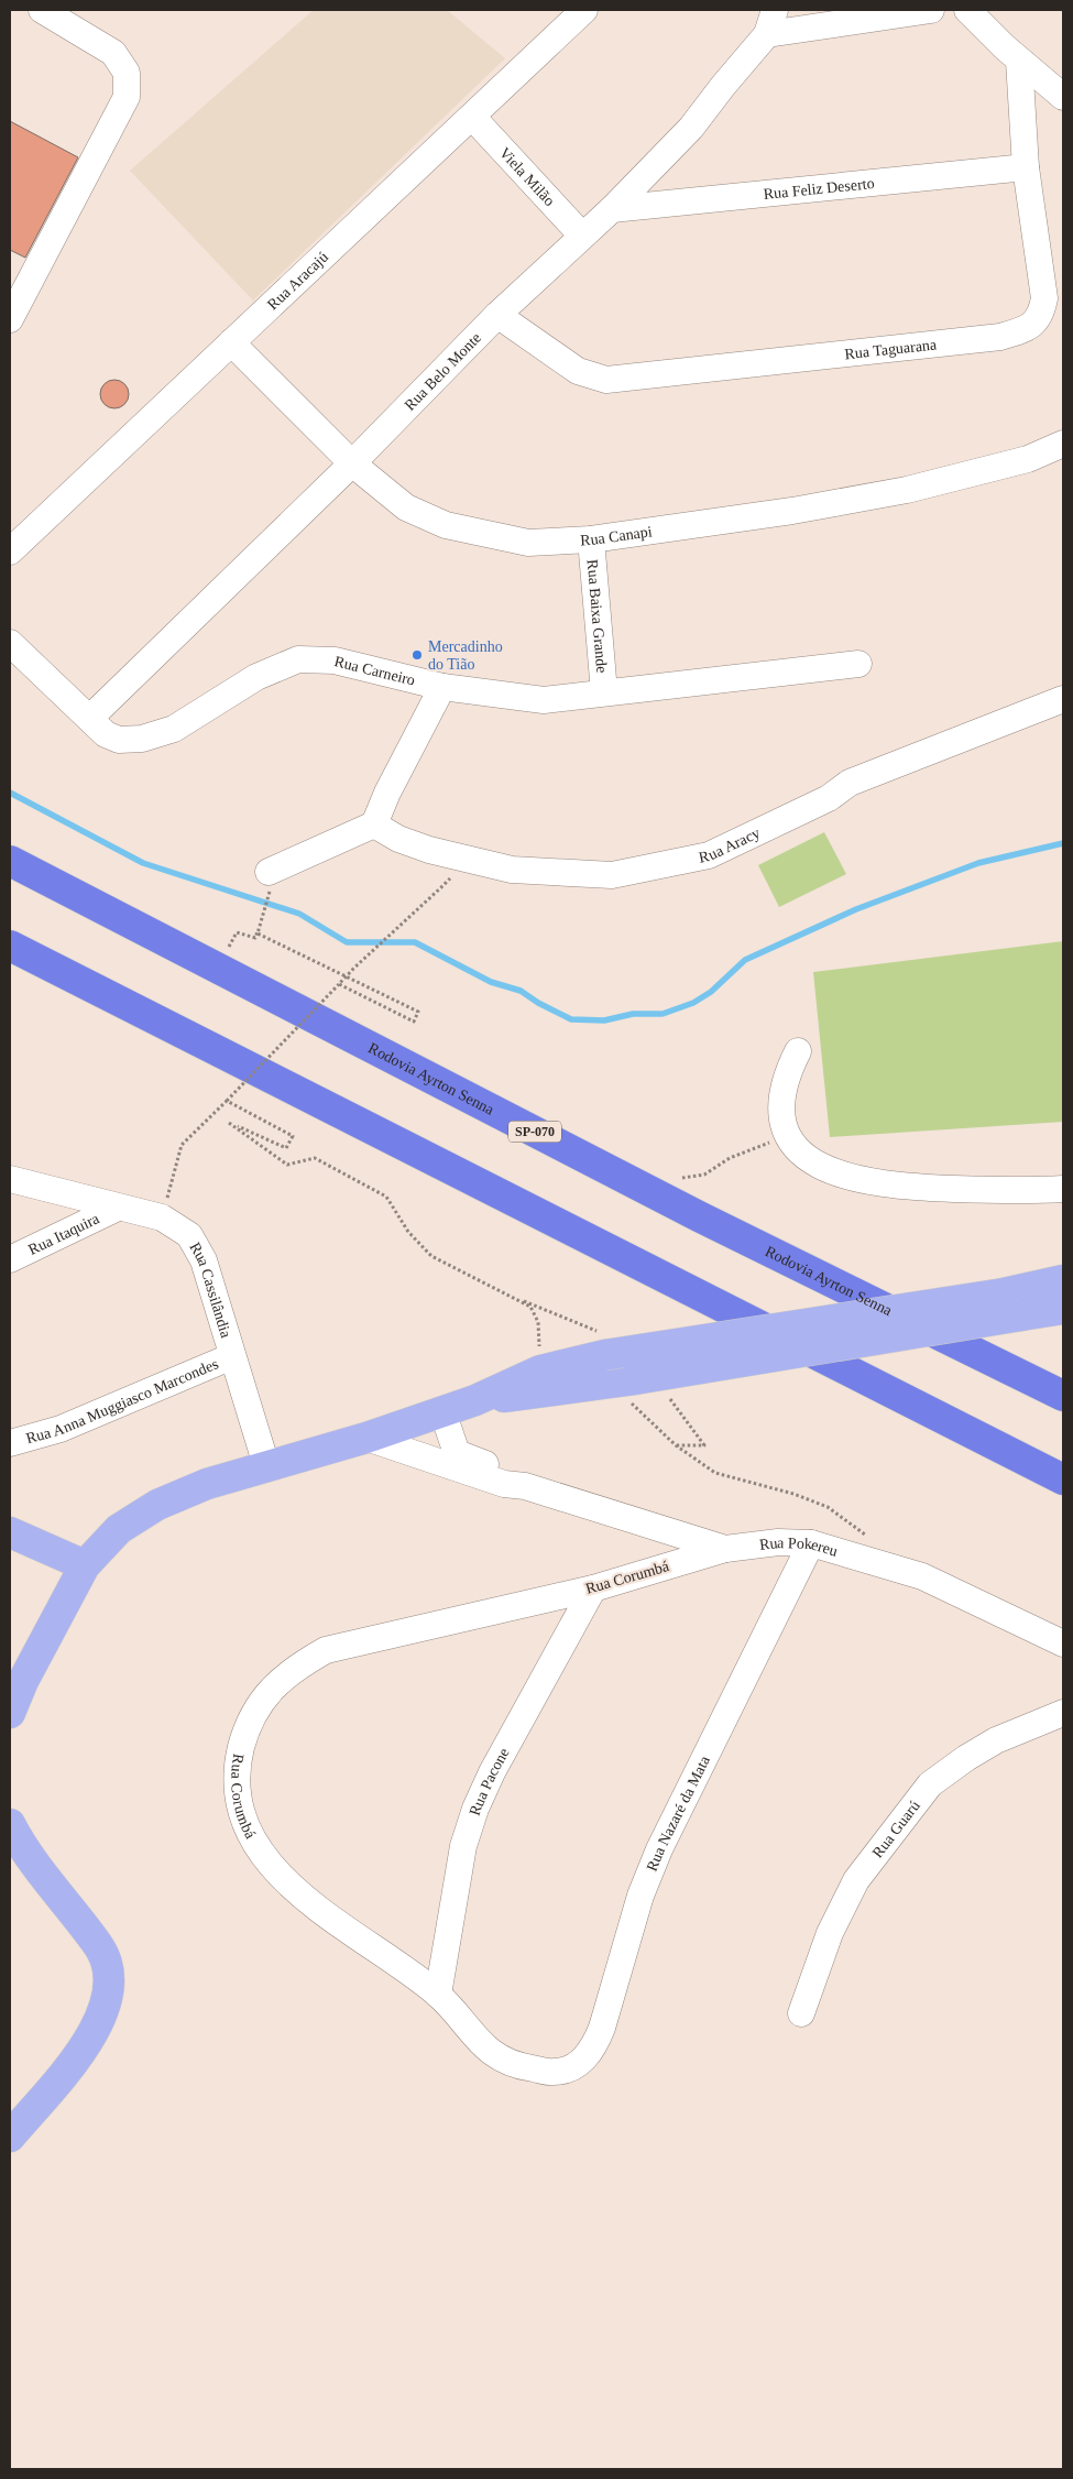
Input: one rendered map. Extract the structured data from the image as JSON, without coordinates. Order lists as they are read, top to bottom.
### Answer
{
  "streets": {
    "highway": ["Rodovia Ayrton Senna", "SP-070"],
    "street": [
      "Viela Milão",
      "Rua Feliz Deserto",
      "Rua Aracajú",
      "Rua Taguarana",
      "Rua Belo Monte",
      "Rua Canapi",
      "Rua Baixa Grande",
      "Rua Carneiro",
      "Rua Aracy",
      "Rua Itaquira",
      "Rua Cassilândia",
      "Rua Anna Muggiasco Marcondes",
      "Rua Pokereu",
      "Rua Corumbá",
      "Rua Pacone",
      "Rua Nazaré da Mata",
      "Rua Guarú"
    ]
  },
  "crossings": [
    ["Viela Milão", "Rua Aracajú"],
    ["Viela Milão", "Rua Belo Monte"],
    ["Rua Feliz Deserto", "Rua Taguarana"],
    ["Rua Feliz Deserto", "Rua Belo Monte"],
    ["Rua Aracajú", "Rua Canapi"],
    ["Rua Taguarana", "Rua Belo Monte"],
    ["Rua Belo Monte", "Rua Canapi"],
    ["Rua Belo Monte", "Rua Carneiro"],
    ["Rua Canapi", "Rua Baixa Grande"],
    ["Rua Baixa Grande", "Rua Carneiro"],
    ["Rua Itaquira", "Rua Cassilândia"],
    ["Rua Cassilândia", "Rua Anna Muggiasco Marcondes"],
    ["Rua Pokereu", "Rua Corumbá"],
    ["Rua Pokereu", "Rua Nazaré da Mata"],
    ["Rua Corumbá", "Rua Pacone"],
    ["Rua Corumbá", "Rua Nazaré da Mata"]
  ],
  "places": ["Mercadinho do Tião"]
}
